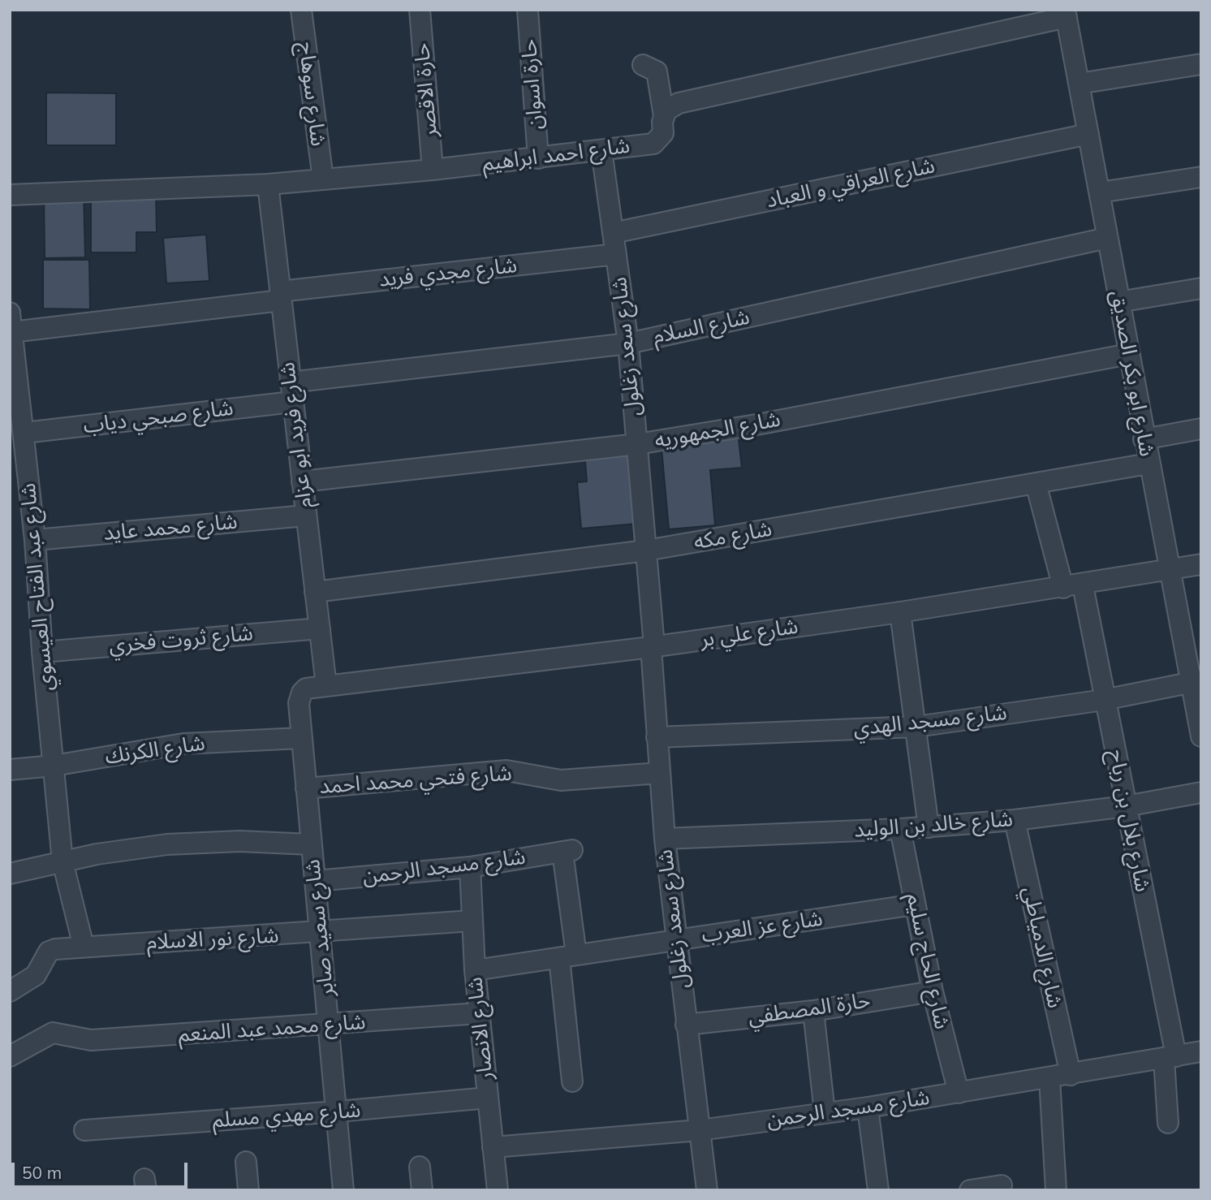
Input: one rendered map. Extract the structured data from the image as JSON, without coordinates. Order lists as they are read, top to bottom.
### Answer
{
  "streets": {
    "street": [
      "حارة اسوان",
      "حارة الاقصر",
      "شارع سوهاج",
      "شارع احمد ابراهيم",
      "شارع العراقي و العباد",
      "شارع مجدي فريد",
      "شارع السلام",
      "شارع سعد زغلول",
      "شارع ابو بكر الصديق",
      "شارع صبحي دياب",
      "شارع الجمهوريه",
      "شارع فريد ابو عزام",
      "شارع محمد عايد",
      "شارع مكه",
      "شارع عبد الفتاح العيسوي",
      "شارع علي بر",
      "شارع ثروت فخري",
      "شارع مسجد الهدي",
      "شارع الكرنك",
      "شارع فتحي محمد احمد",
      "شارع بلال بن رباح",
      "شارع خالد بن الوليد",
      "شارع مسجد الرحمن",
      "شارع عز العرب",
      "شارع سعيد صابر",
      "شارع نور الاسلام",
      "شارع الدمياطي",
      "شارع الحاج سليم",
      "حارة المصطفي",
      "شارع محمد عبد المنعم",
      "شارع الانصار",
      "شارع مهدي مسلم"
    ]
  },
  "crossings": [
    ["حارة اسوان", "شارع احمد ابراهيم"],
    ["حارة الاقصر", "شارع احمد ابراهيم"],
    ["شارع سوهاج", "شارع احمد ابراهيم"],
    ["شارع احمد ابراهيم", "شارع سعد زغلول"],
    ["شارع احمد ابراهيم", "شارع فريد ابو عزام"],
    ["شارع العراقي و العباد", "شارع سعد زغلول"],
    ["شارع العراقي و العباد", "شارع ابو بكر الصديق"],
    ["شارع مجدي فريد", "شارع سعد زغلول"],
    ["شارع مجدي فريد", "شارع فريد ابو عزام"],
    ["شارع مجدي فريد", "شارع عبد الفتاح العيسوي"],
    ["شارع السلام", "شارع سعد زغلول"],
    ["شارع السلام", "شارع ابو بكر الصديق"],
    ["شارع السلام", "شارع صبحي دياب"],
    ["شارع السلام", "شارع فريد ابو عزام"],
    ["شارع سعد زغلول", "شارع الجمهوريه"],
    ["شارع سعد زغلول", "شارع مكه"],
    ["شارع سعد زغلول", "شارع علي بر"],
    ["شارع سعد زغلول", "شارع مسجد الهدي"],
    ["شارع سعد زغلول", "شارع فتحي محمد احمد"],
    ["شارع سعد زغلول", "شارع خالد بن الوليد"],
    ["شارع سعد زغلول", "شارع مسجد الرحمن"],
    ["شارع سعد زغلول", "شارع عز العرب"],
    ["شارع سعد زغلول", "حارة المصطفي"],
    ["شارع ابو بكر الصديق", "شارع الجمهوريه"],
    ["شارع ابو بكر الصديق", "شارع مكه"],
    ["شارع ابو بكر الصديق", "شارع علي بر"],
    ["شارع ابو بكر الصديق", "شارع مسجد الهدي"],
    ["شارع صبحي دياب", "شارع فريد ابو عزام"],
    ["شارع صبحي دياب", "شارع عبد الفتاح العيسوي"],
    ["شارع الجمهوريه", "شارع فريد ابو عزام"],
    ["شارع فريد ابو عزام", "شارع محمد عايد"],
    ["شارع فريد ابو عزام", "شارع مكه"],
    ["شارع فريد ابو عزام", "شارع علي بر"],
    ["شارع فريد ابو عزام", "شارع ثروت فخري"],
    ["شارع فريد ابو عزام", "شارع سعيد صابر"],
    ["شارع محمد عايد", "شارع عبد الفتاح العيسوي"],
    ["شارع مكه", "شارع بلال بن رباح"],
    ["شارع عبد الفتاح العيسوي", "شارع ثروت فخري"],
    ["شارع عبد الفتاح العيسوي", "شارع الكرنك"],
    ["شارع عبد الفتاح العيسوي", "شارع نور الاسلام"],
    ["شارع علي بر", "شارع بلال بن رباح"],
    ["شارع علي بر", "شارع سعيد صابر"],
    ["شارع مسجد الهدي", "شارع بلال بن رباح"],
    ["شارع الكرنك", "شارع سعيد صابر"],
    ["شارع فتحي محمد احمد", "شارع سعيد صابر"],
    ["شارع بلال بن رباح", "شارع خالد بن الوليد"],
    ["شارع بلال بن رباح", "شارع مسجد الرحمن"],
    ["شارع خالد بن الوليد", "شارع الدمياطي"],
    ["شارع خالد بن الوليد", "شارع الحاج سليم"],
    ["شارع مسجد الرحمن", "شارع عز العرب"],
    ["شارع مسجد الرحمن", "شارع سعيد صابر"],
    ["شارع مسجد الرحمن", "شارع الدمياطي"],
    ["شارع مسجد الرحمن", "شارع الحاج سليم"],
    ["شارع مسجد الرحمن", "شارع الانصار"],
    ["شارع عز العرب", "شارع الحاج سليم"],
    ["شارع عز العرب", "شارع الانصار"],
    ["شارع سعيد صابر", "شارع نور الاسلام"],
    ["شارع سعيد صابر", "شارع محمد عبد المنعم"],
    ["شارع سعيد صابر", "شارع مهدي مسلم"],
    ["شارع نور الاسلام", "شارع الانصار"],
    ["شارع الحاج سليم", "حارة المصطفي"],
    ["شارع محمد عبد المنعم", "شارع الانصار"],
    ["شارع الانصار", "شارع مهدي مسلم"]
  ],
  "scale_bar": "50 m"
}
